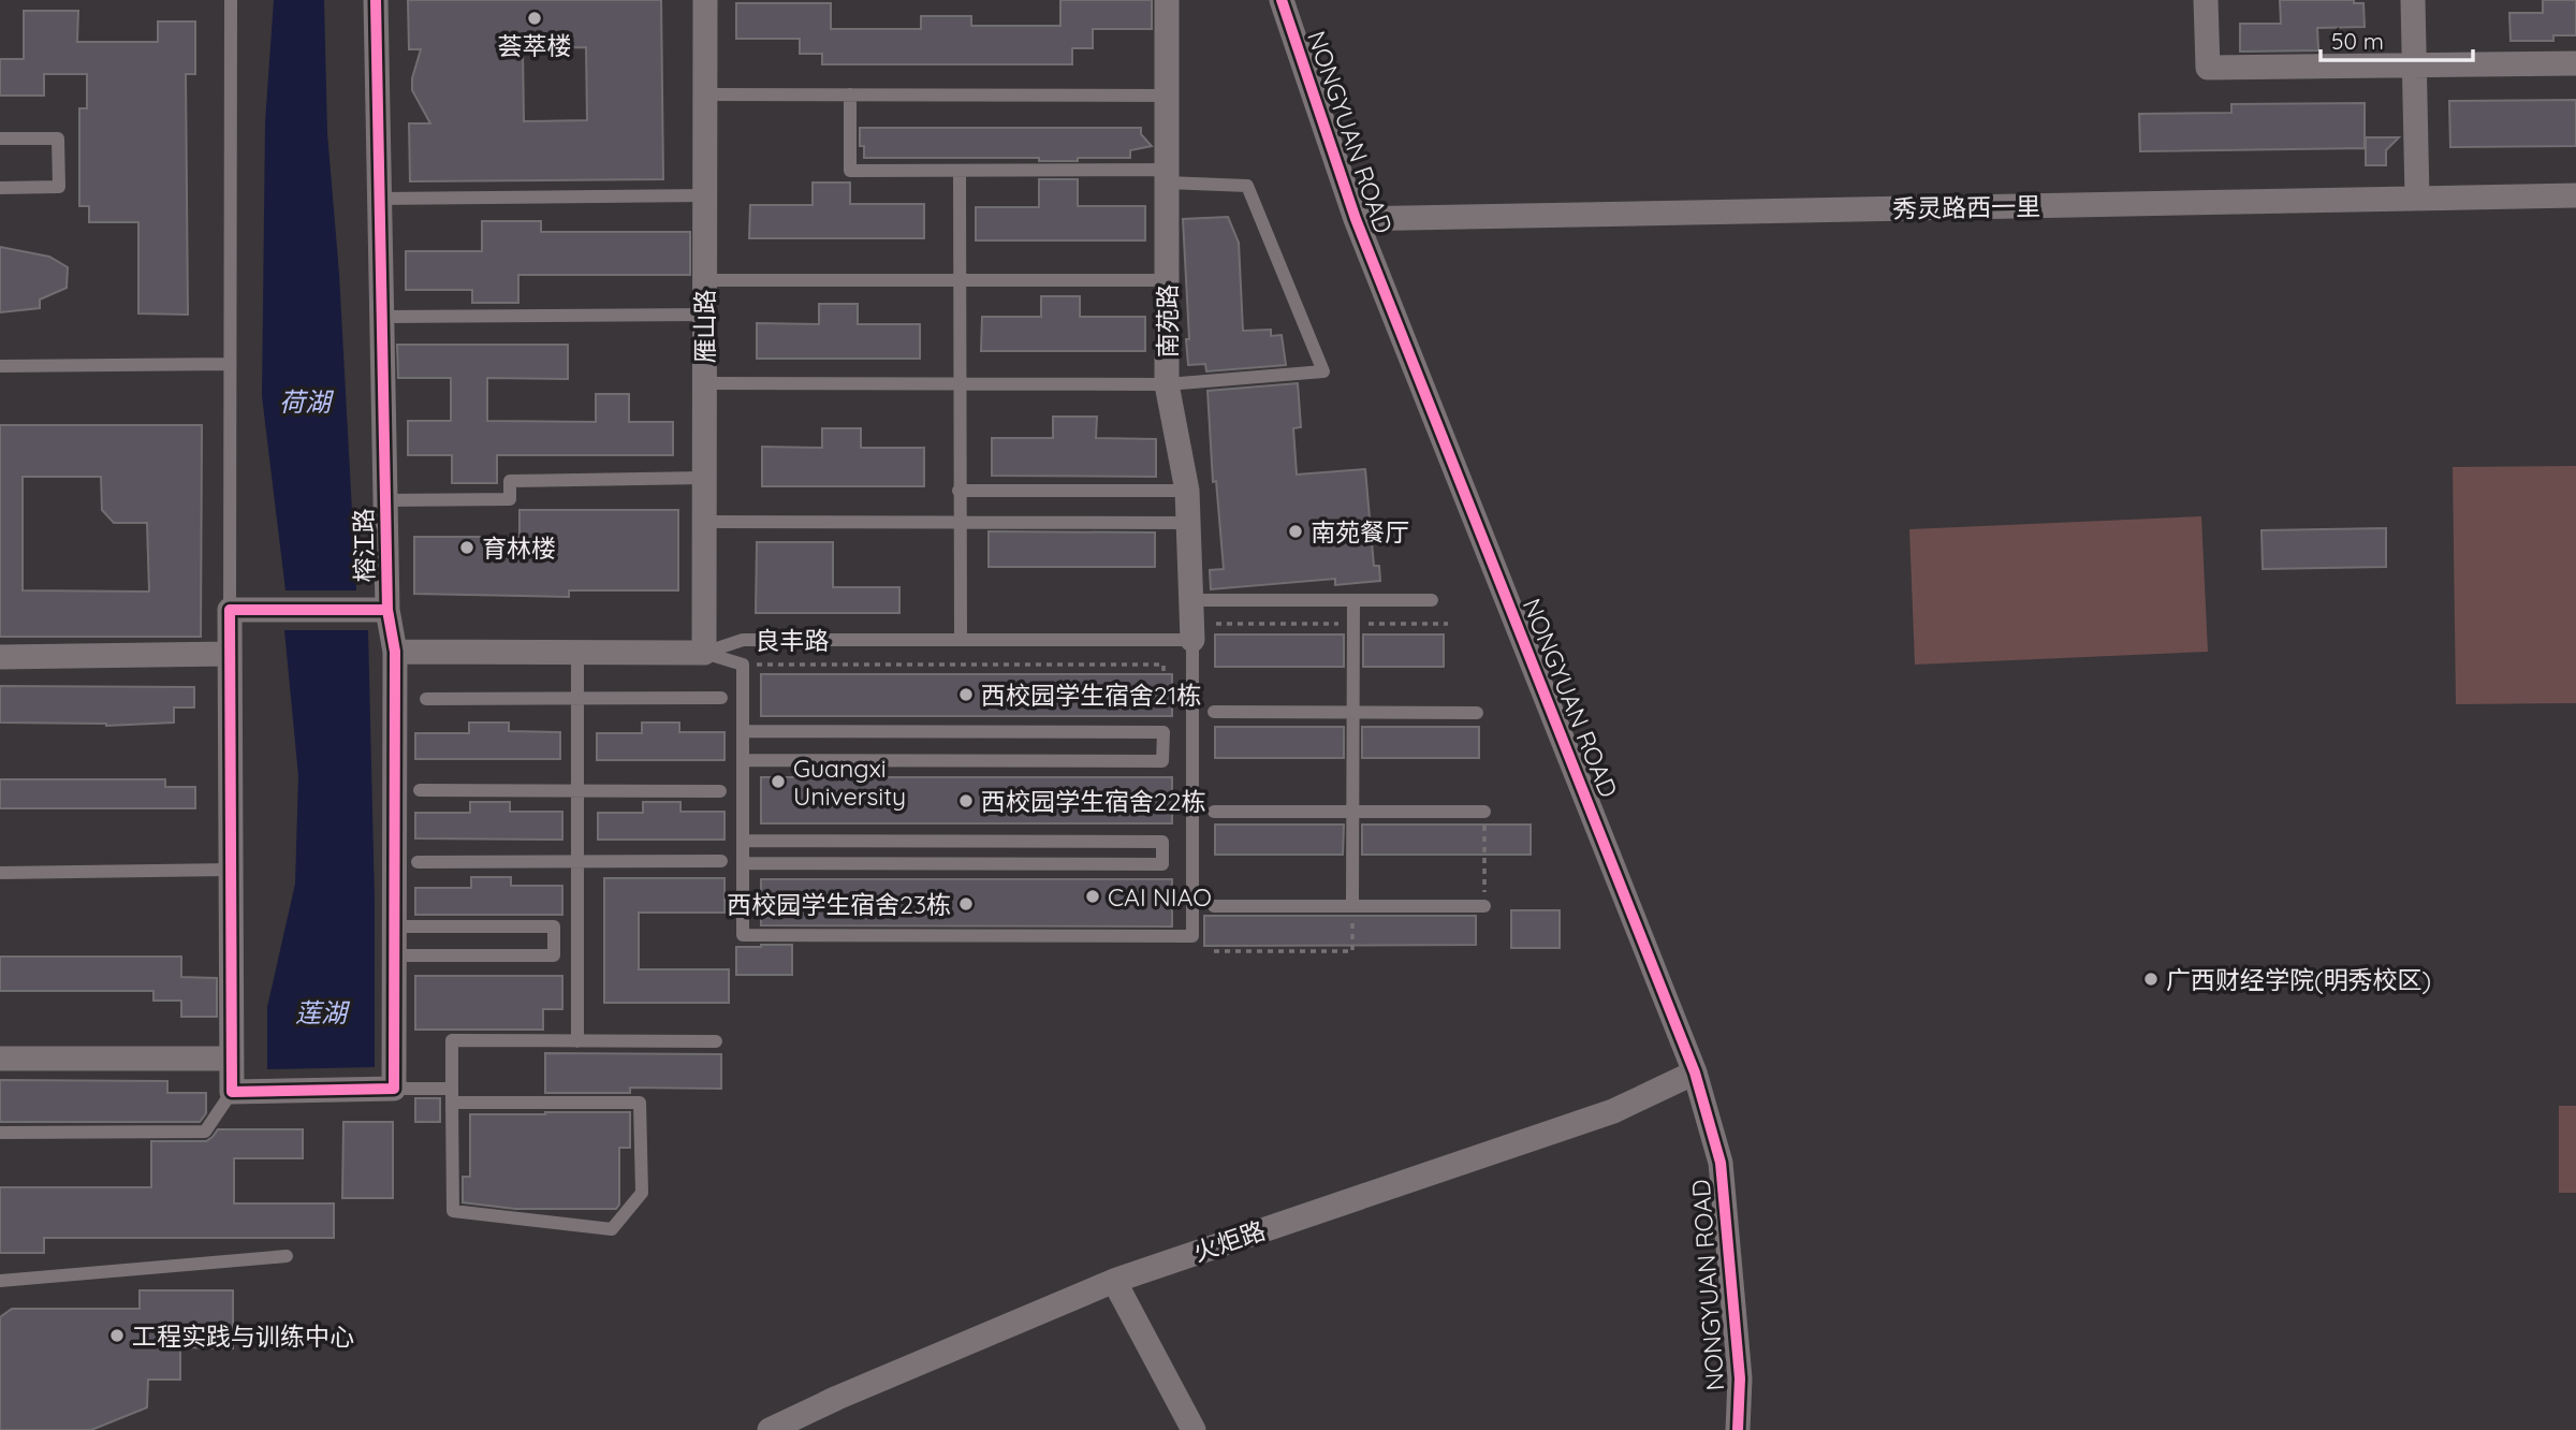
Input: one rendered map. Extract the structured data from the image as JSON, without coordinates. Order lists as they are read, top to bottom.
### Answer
{
  "streets": {
    "street": [
      "NONGYUAN ROAD",
      "秀灵路西一里",
      "南苑路",
      "雁山路",
      "榕江路",
      "良丰路",
      "火炬路"
    ]
  },
  "crossings": [
    ["NONGYUAN ROAD", "秀灵路西一里"],
    ["NONGYUAN ROAD", "火炬路"],
    ["南苑路", "良丰路"],
    ["雁山路", "良丰路"],
    ["榕江路", "良丰路"]
  ],
  "water": ["荷湖", "莲湖"],
  "places": [
    "荟萃楼",
    "南苑餐厅",
    "育林楼",
    "西校园学生宿舍21栋",
    "Guangxi University",
    "西校园学生宿舍22栋",
    "CAI NIAO",
    "西校园学生宿舍23栋",
    "广西财经学院(明秀校区)",
    "工程实践与训练中心"
  ],
  "scale_bar": "50 m"
}
